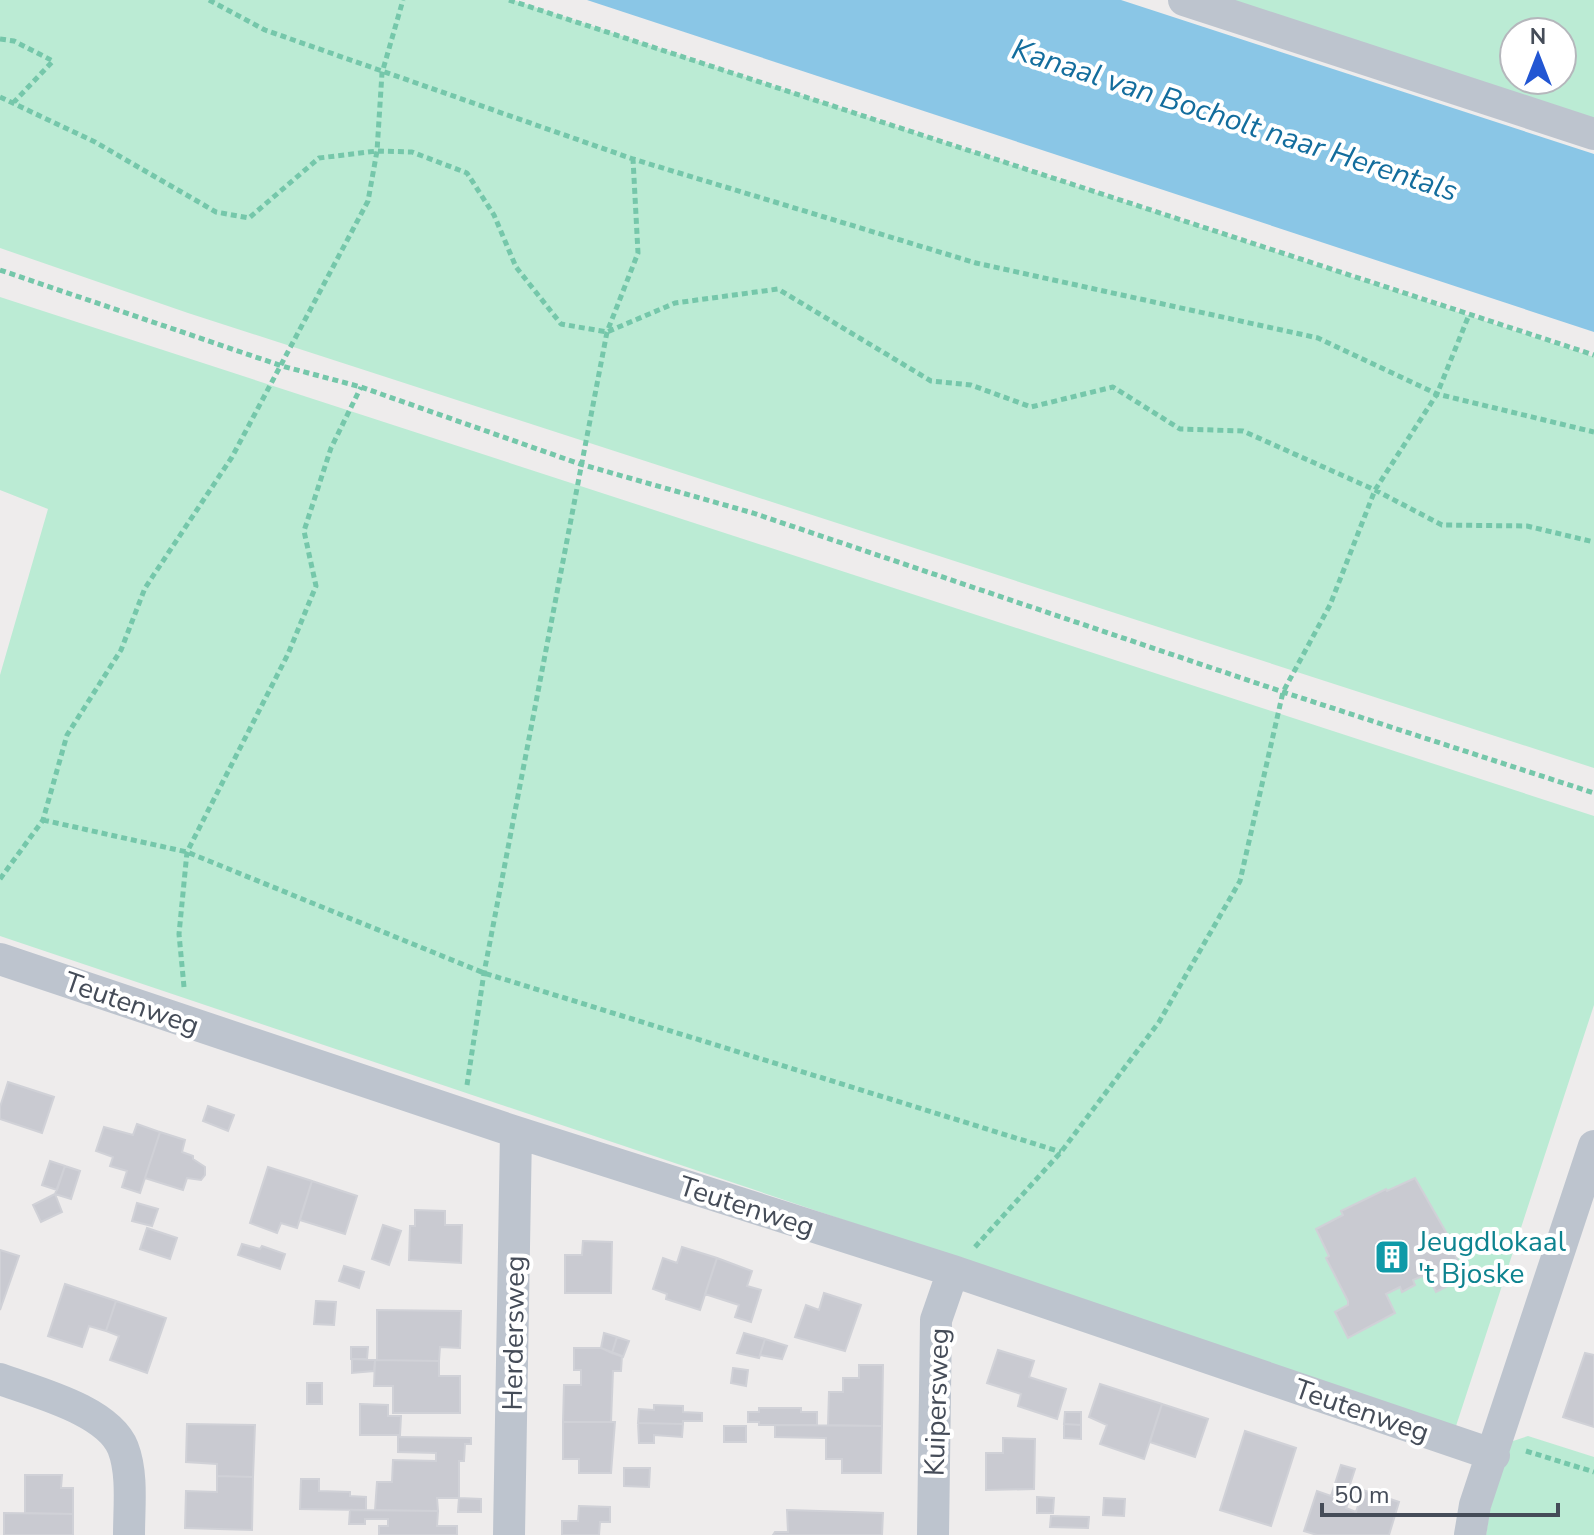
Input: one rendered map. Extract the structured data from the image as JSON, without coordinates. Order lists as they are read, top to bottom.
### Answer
{
  "streets": {
    "street": ["Teutenweg", "Herdersweg", "Kuipersweg"]
  },
  "crossings": [
    ["Teutenweg", "Herdersweg"],
    ["Teutenweg", "Kuipersweg"]
  ],
  "water": ["Kanaal van Bocholt naar Herentals"],
  "places": {
    "building": ["Jeugdlokaal 't Bjoske"]
  },
  "scale_bar": "50 m",
  "north": "top"
}
